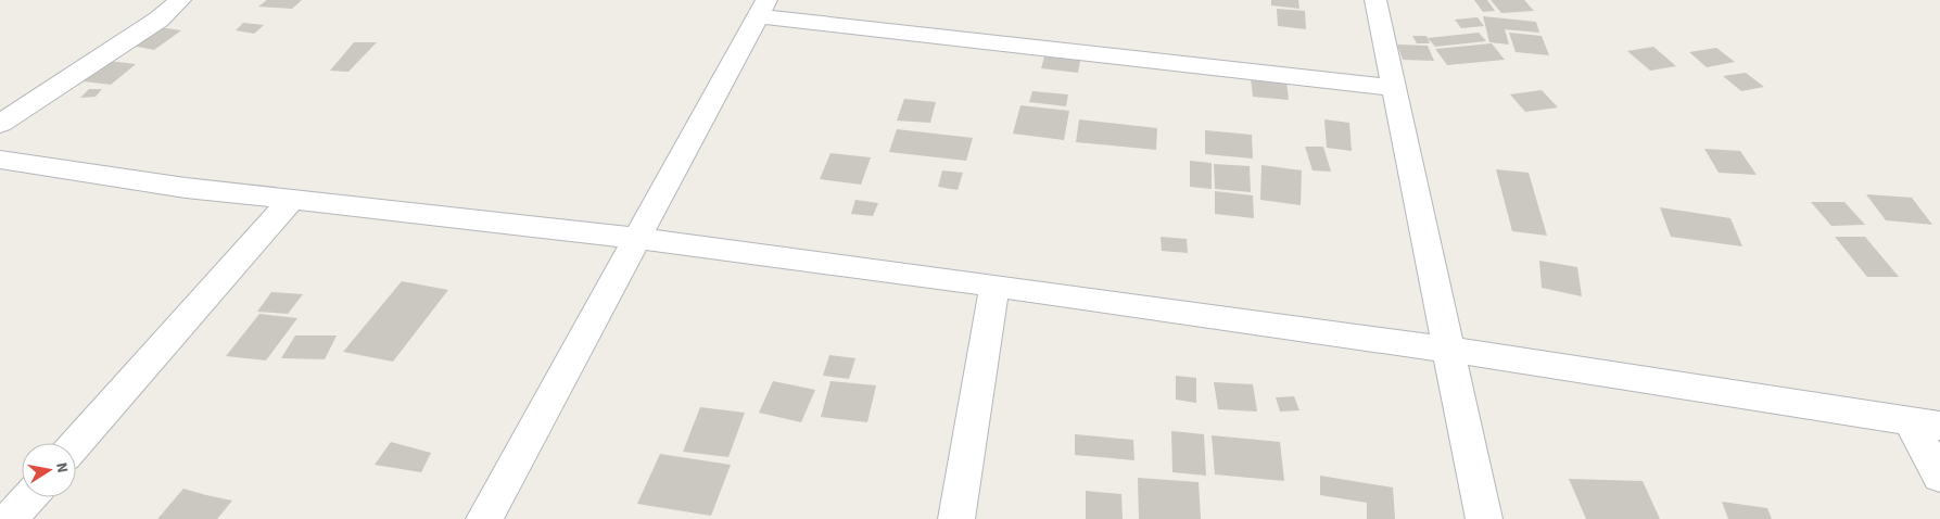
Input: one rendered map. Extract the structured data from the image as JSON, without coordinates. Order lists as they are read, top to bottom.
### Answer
{
  "north": "right"
}
